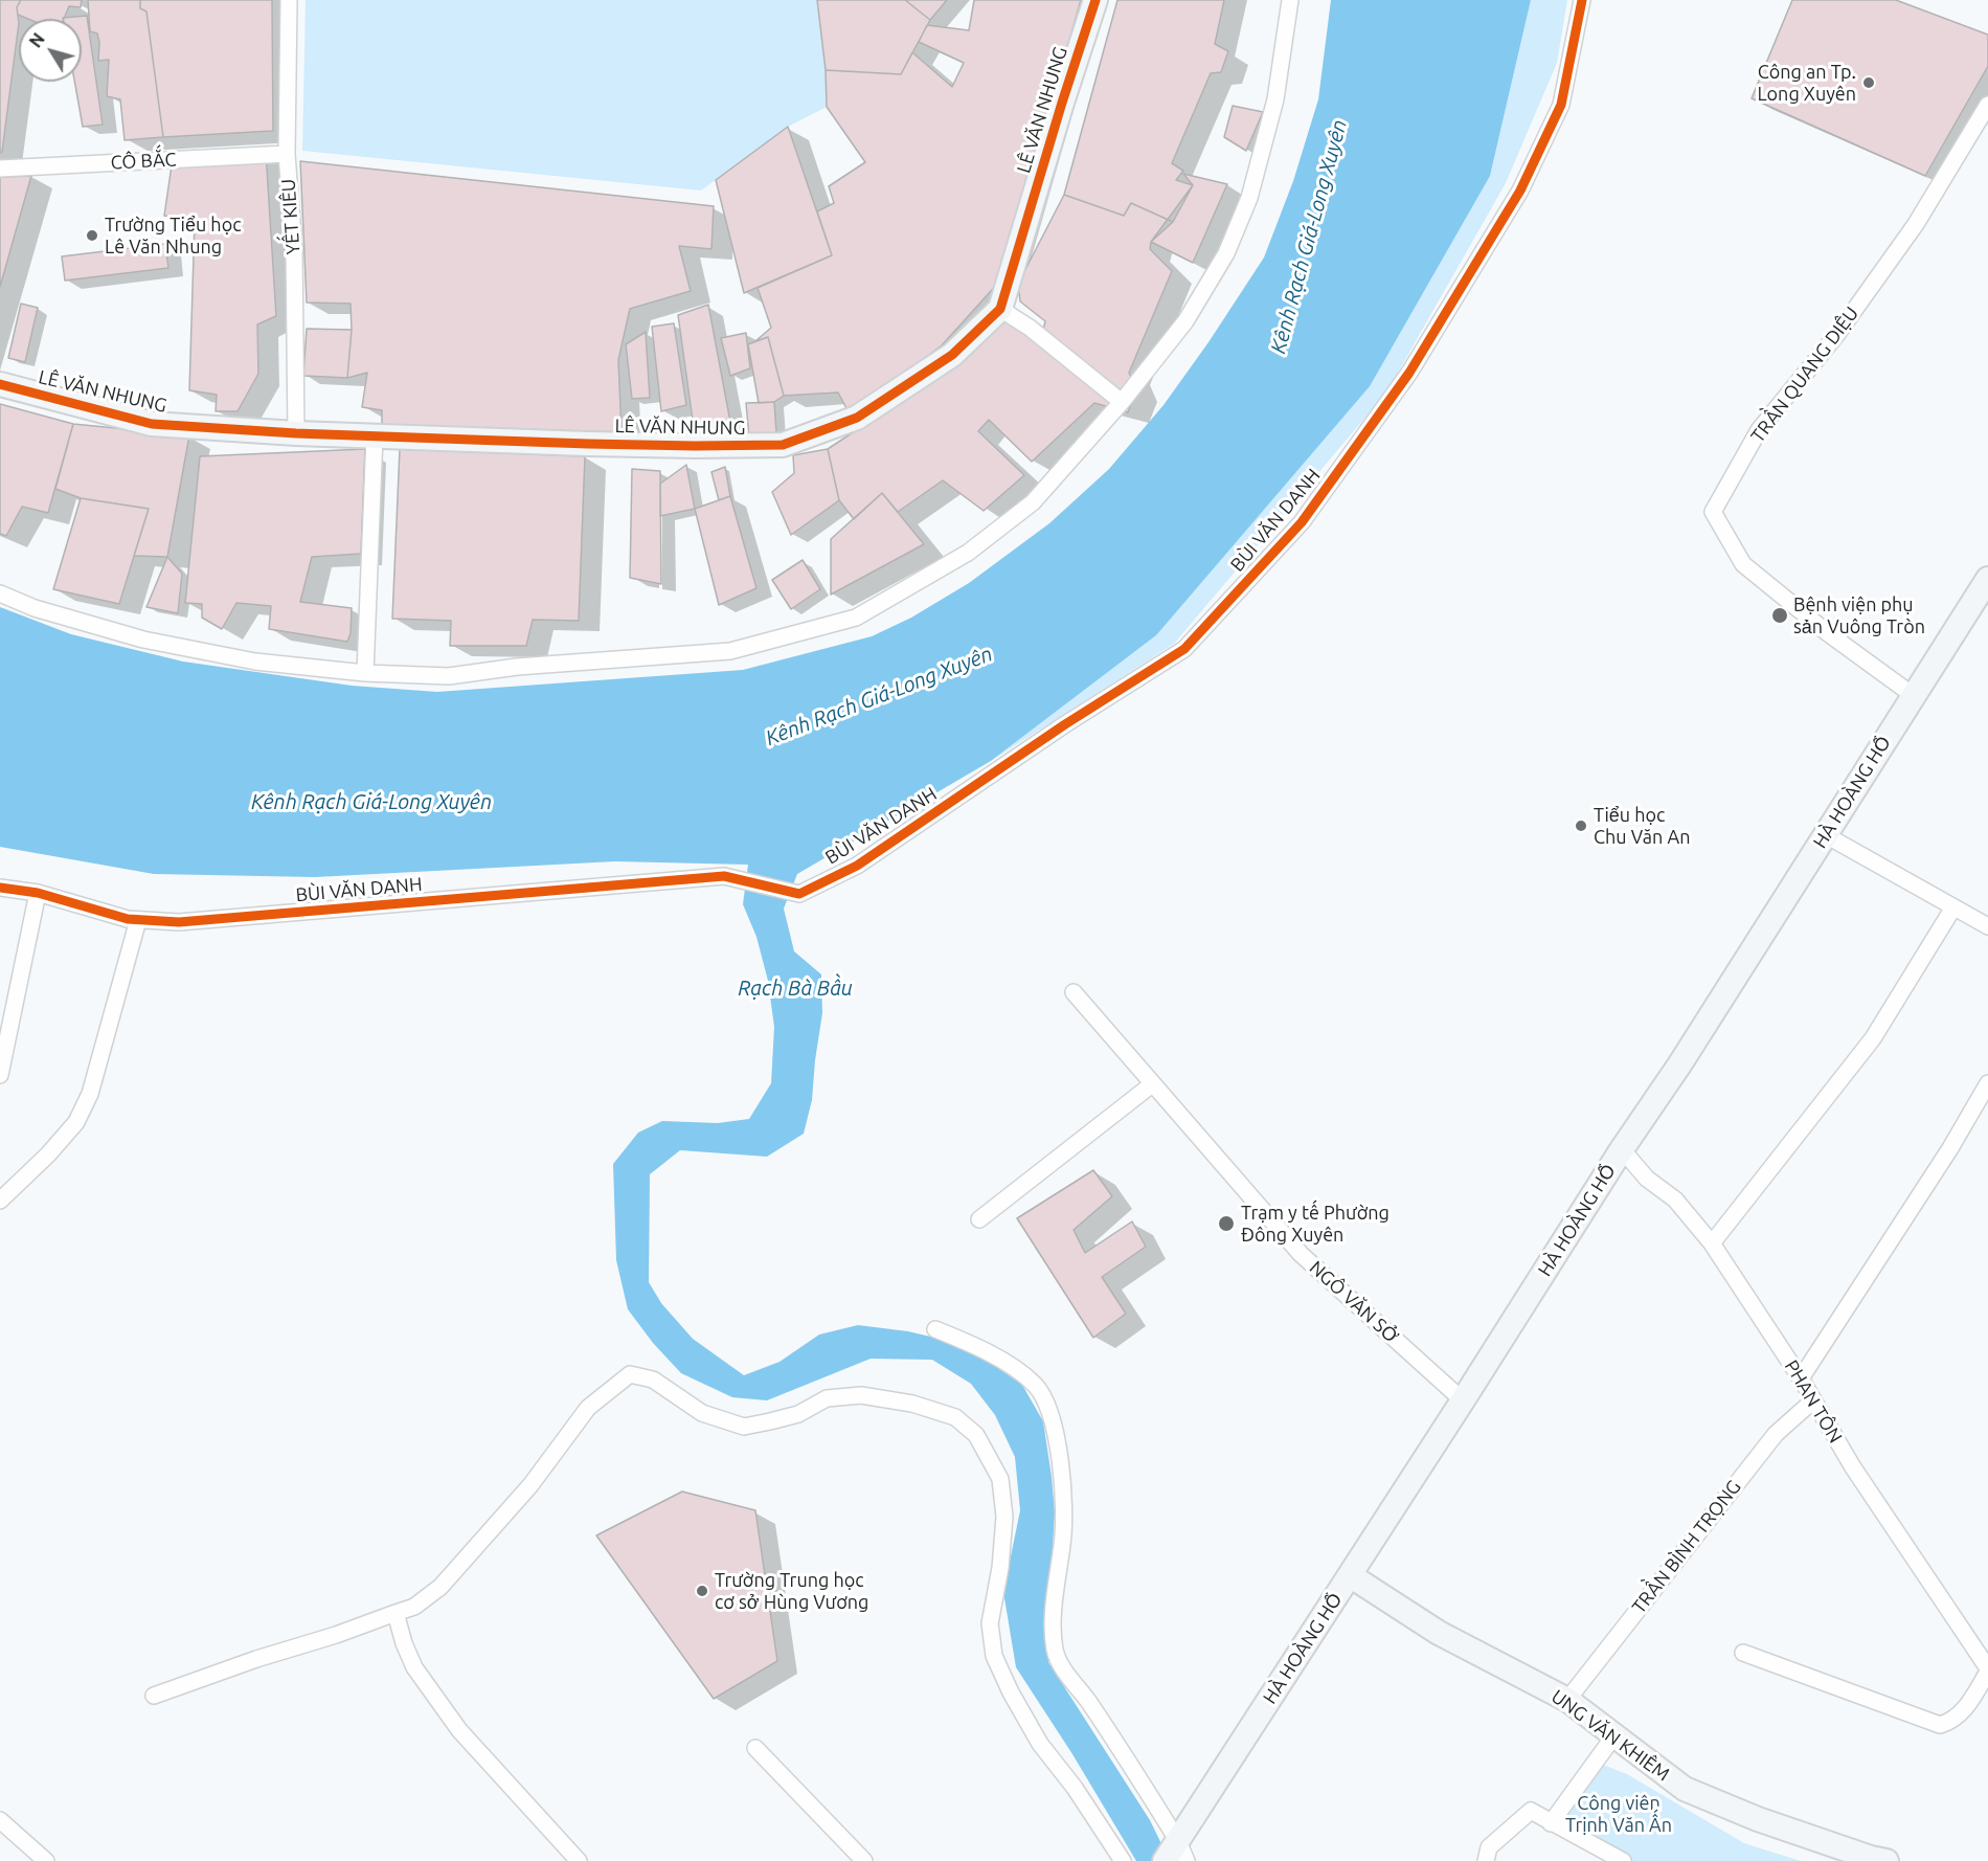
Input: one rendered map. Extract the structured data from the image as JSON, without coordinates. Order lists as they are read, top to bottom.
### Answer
{
  "streets": {
    "street": [
      "LÊ VĂN NHUNG",
      "CÔ BẮC",
      "YẾT KIÊU",
      "TRẦN QUANG DIỆU",
      "BÙI VĂN DANH",
      "HÀ HOÀNG HỔ",
      "NGÔ VĂN SỞ",
      "PHAN TÔN",
      "TRẦN BÌNH TRỌNG",
      "UNG VĂN KHIÊM"
    ]
  },
  "crossings": [
    ["LÊ VĂN NHUNG", "YẾT KIÊU"],
    ["CÔ BẮC", "YẾT KIÊU"],
    ["TRẦN QUANG DIỆU", "HÀ HOÀNG HỔ"],
    ["HÀ HOÀNG HỔ", "NGÔ VĂN SỞ"],
    ["HÀ HOÀNG HỔ", "PHAN TÔN"],
    ["HÀ HOÀNG HỔ", "UNG VĂN KHIÊM"],
    ["PHAN TÔN", "TRẦN BÌNH TRỌNG"],
    ["TRẦN BÌNH TRỌNG", "UNG VĂN KHIÊM"]
  ],
  "water": ["Kênh Rạch Giá-Long Xuyên", "Rạch Bà Bầu"],
  "parks": ["Công viên Trịnh Văn Ấn"],
  "places": [
    "Công an Tp. Long Xuyên",
    "Trường Tiểu học Lê Văn Nhung",
    "Bệnh viện phụ sản Vuông Tròn",
    "Tiểu học Chu Văn An",
    "Trạm y tế Phường Đông Xuyên",
    "Trường Trung học cơ sở Hùng Vương"
  ],
  "north": "top left"
}
